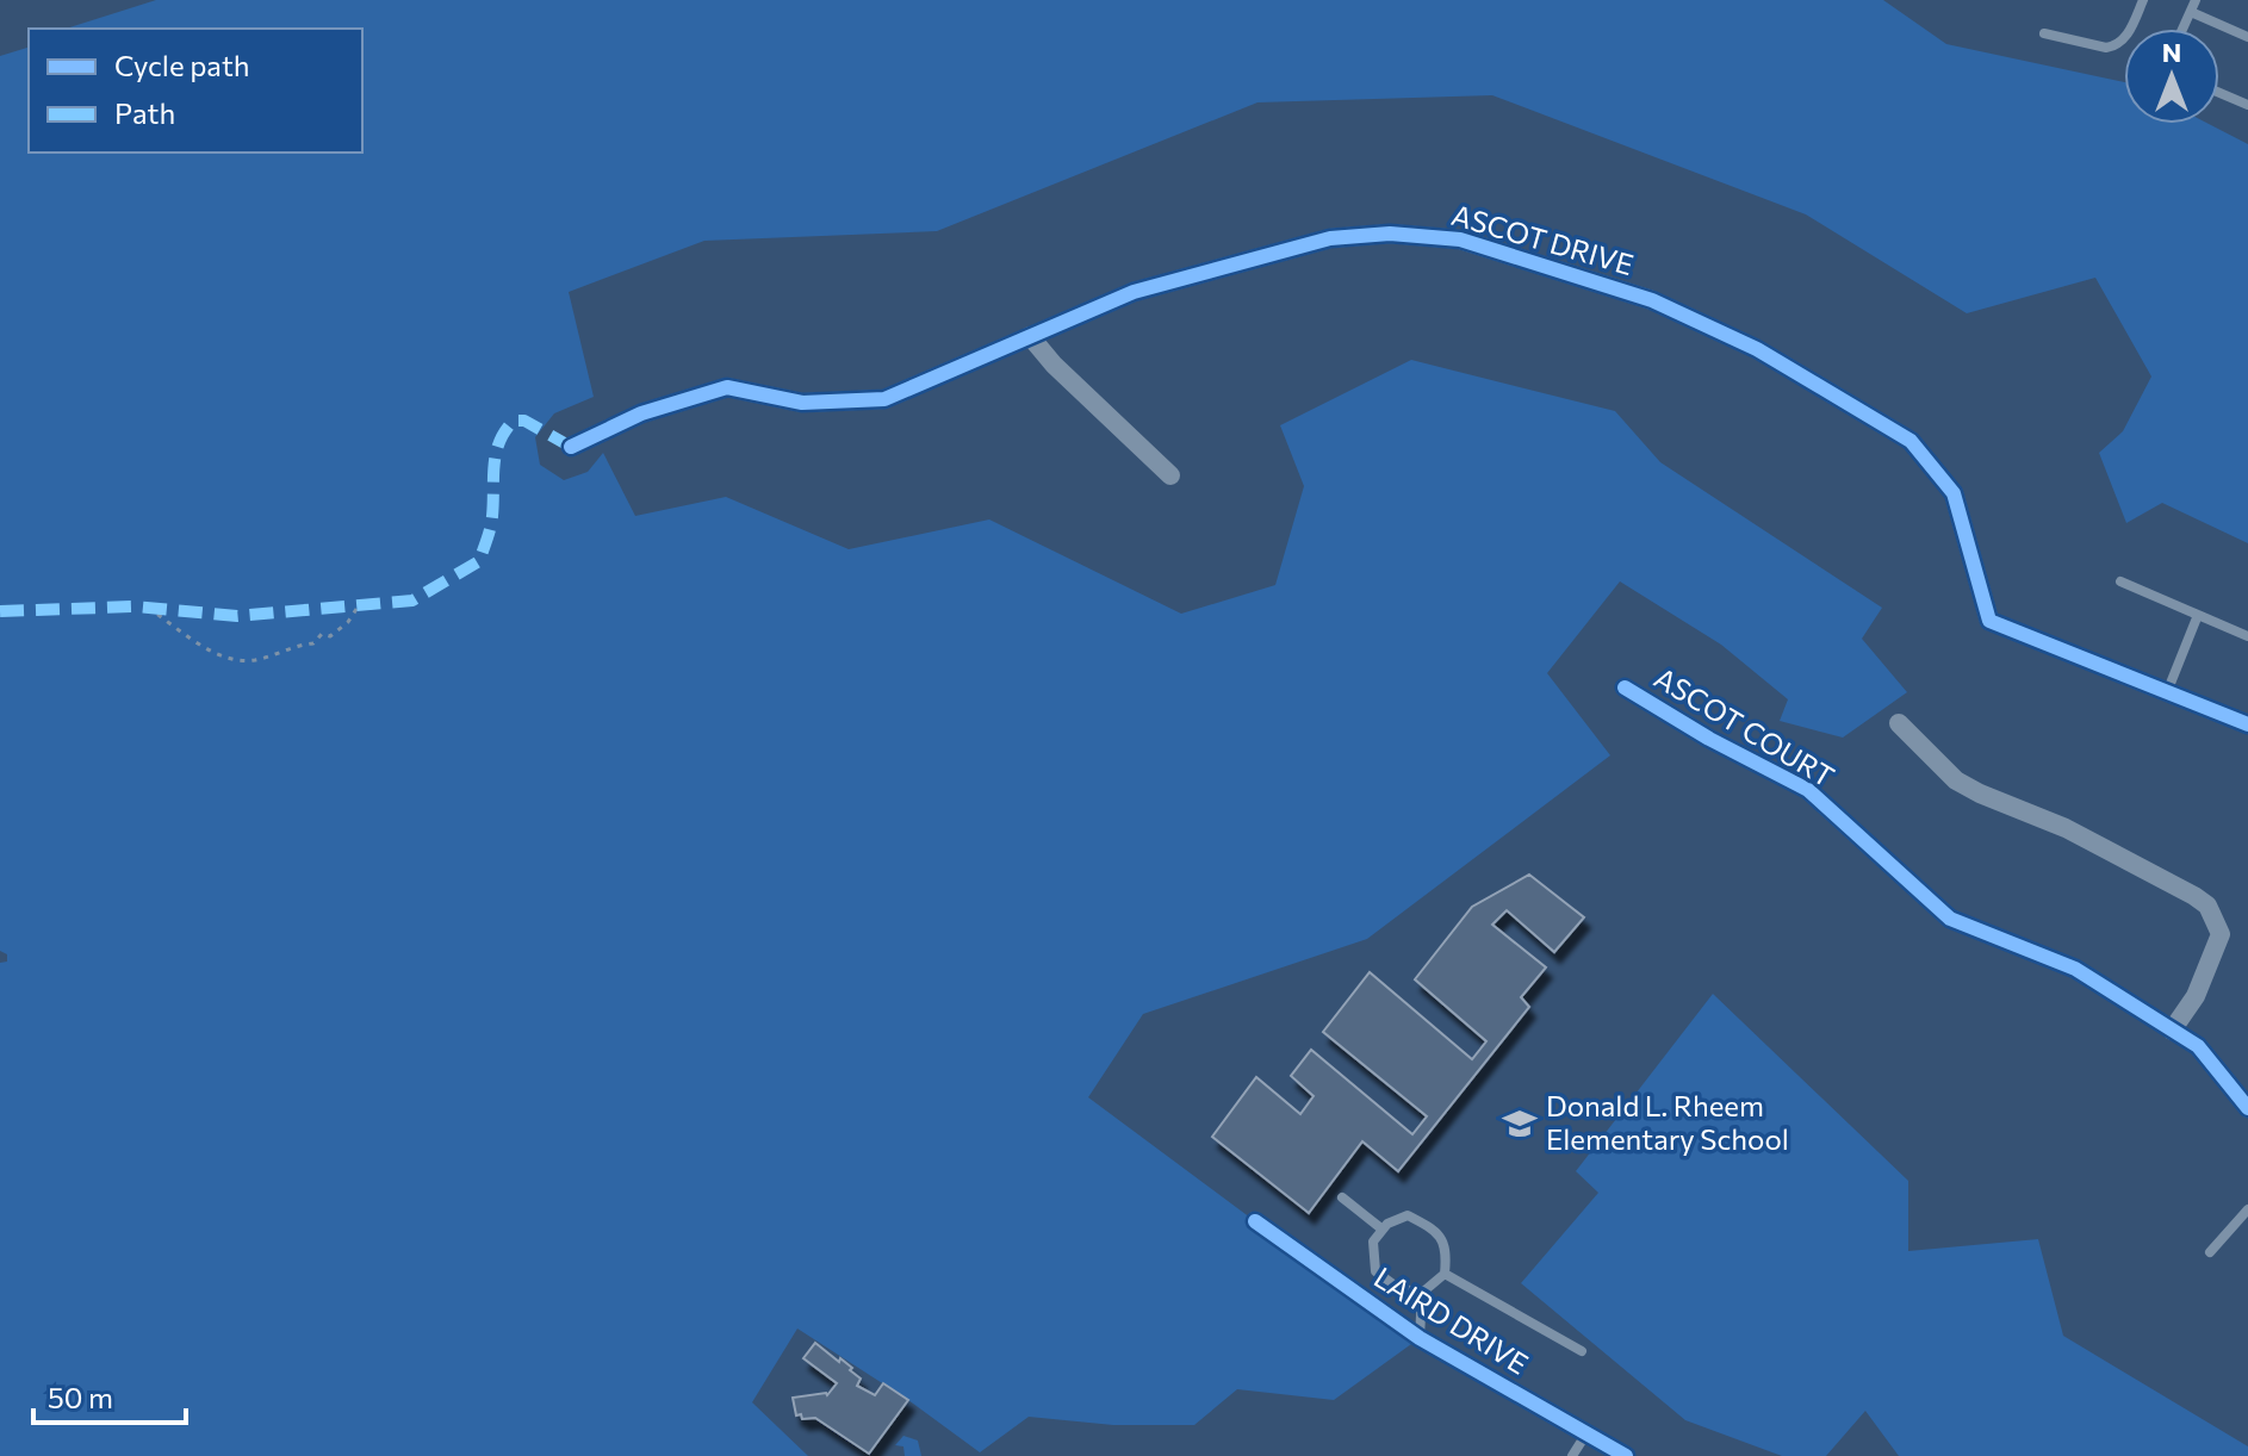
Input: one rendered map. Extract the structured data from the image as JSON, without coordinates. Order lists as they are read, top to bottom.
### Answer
{
  "streets": {
    "street": ["ASCOT DRIVE", "ASCOT COURT", "LAIRD DRIVE"]
  },
  "places": {
    "school or university": ["Donald L. Rheem Elementary School"]
  },
  "legend": ["Cycle path", "Path"],
  "scale_bar": "50 m",
  "north": "top"
}
